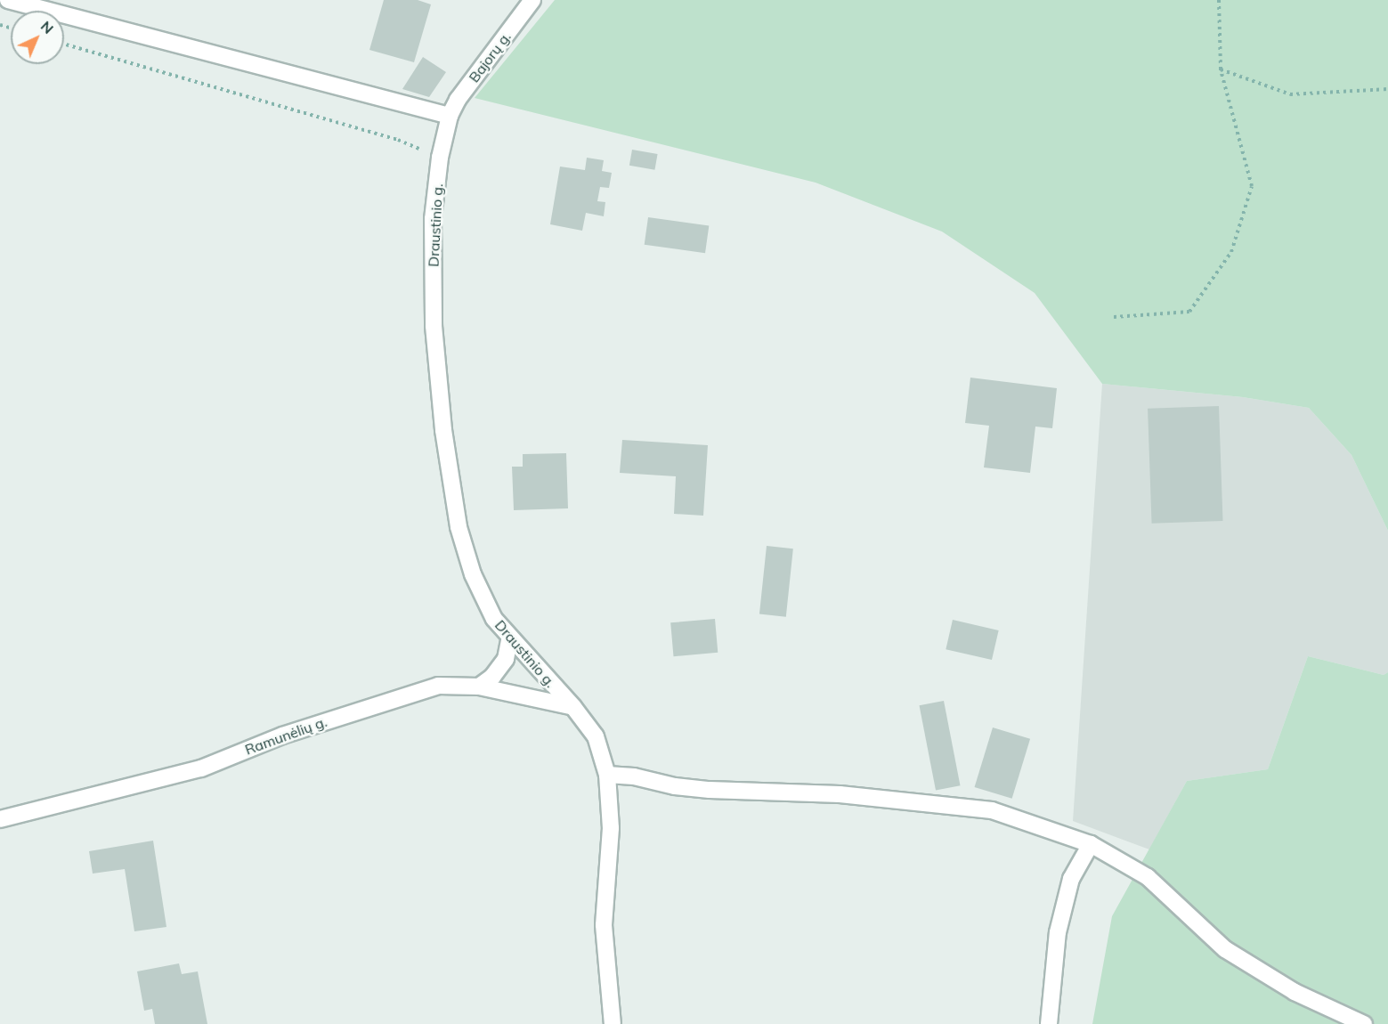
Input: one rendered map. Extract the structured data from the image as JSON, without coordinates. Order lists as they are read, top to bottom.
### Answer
{
  "streets": {
    "street": ["Bajorų g.", "Draustinio g.", "Ramunėlių g."]
  },
  "crossings": [
    ["Bajorų g.", "Draustinio g."],
    ["Draustinio g.", "Ramunėlių g."]
  ],
  "north": "top right"
}
